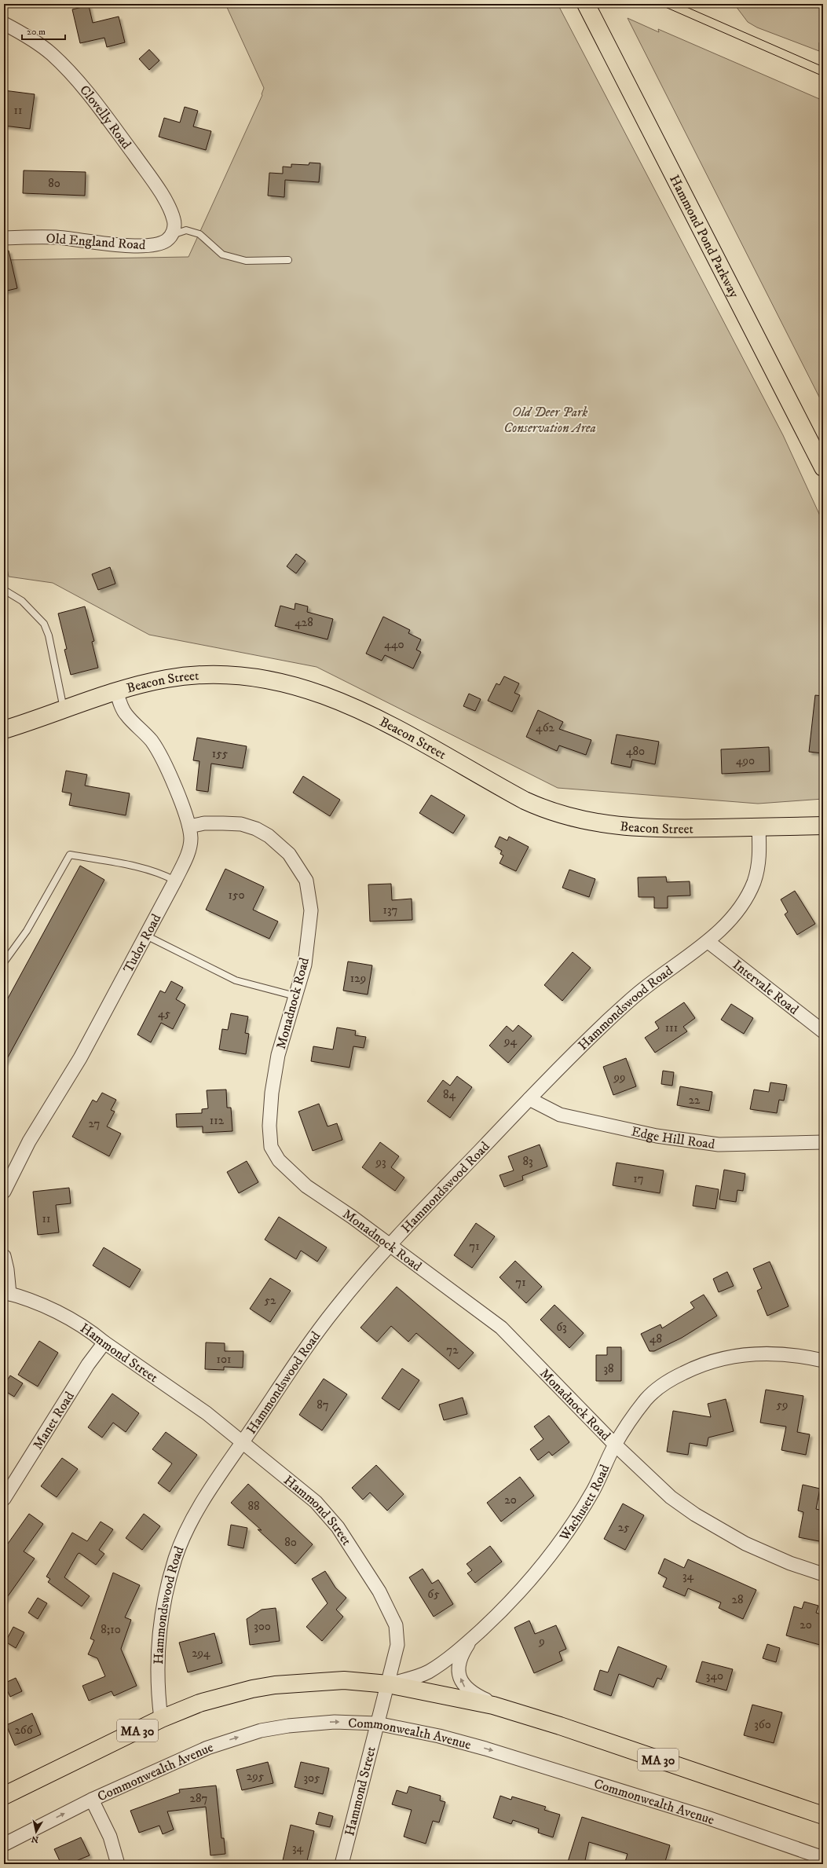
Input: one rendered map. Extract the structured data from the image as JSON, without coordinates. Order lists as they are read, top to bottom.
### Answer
{
  "streets": {
    "main road": ["Hammond Pond Parkway", "Beacon Street", "MA 30"],
    "street": [
      "Clovelly Road",
      "Old England Road",
      "Tudor Road",
      "Intervale Road",
      "Monadnock Road",
      "Hammondswood Road",
      "Edge Hill Road",
      "Hammond Street",
      "Manet Road",
      "Wachusett Road",
      "Commonwealth Avenue"
    ]
  },
  "crossings": [
    ["Clovelly Road", "Old England Road"],
    ["Beacon Street", "Tudor Road"],
    ["Beacon Street", "Hammondswood Road"],
    ["Tudor Road", "Monadnock Road"],
    ["Intervale Road", "Hammondswood Road"],
    ["Monadnock Road", "Hammondswood Road"],
    ["Monadnock Road", "Wachusett Road"],
    ["Hammondswood Road", "Edge Hill Road"],
    ["Hammondswood Road", "Hammond Street"],
    ["Hammondswood Road", "MA 30"],
    ["Hammond Street", "Manet Road"],
    ["Hammond Street", "Wachusett Road"],
    ["Hammond Street", "MA 30"],
    ["Hammond Street", "Commonwealth Avenue"],
    ["Wachusett Road", "MA 30"]
  ],
  "one_way": ["Commonwealth Avenue"],
  "parks": ["Old Deer Park Conservation Area"],
  "house_numbers": [
    "11",
    "80",
    "428",
    "440",
    "462",
    "480",
    "155",
    "490",
    "150",
    "137",
    "129",
    "45",
    "111",
    "94",
    "99",
    "84",
    "22",
    "112",
    "27",
    "83",
    "93",
    "17",
    "11",
    "71",
    "71",
    "52",
    "63",
    "48",
    "72",
    "101",
    "38",
    "87",
    "59",
    "20",
    "88",
    "25",
    "80",
    "34",
    "65",
    "28",
    "20",
    "300",
    "8;10",
    "9",
    "294",
    "340",
    "360",
    "266",
    "295",
    "305",
    "287",
    "34"
  ],
  "scale_bar": "20 m",
  "north": "bottom"
}
